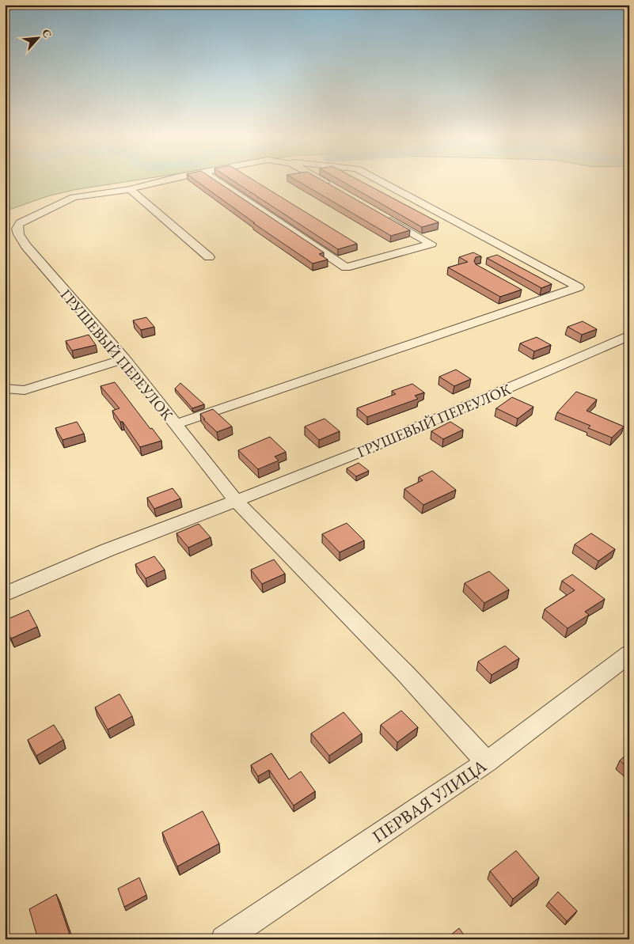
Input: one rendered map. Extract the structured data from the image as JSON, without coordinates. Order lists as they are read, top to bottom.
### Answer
{
  "streets": {
    "street": ["ГРУШЕВЫЙ ПЕРЕУЛОК", "ПЕРВАЯ УЛИЦА"]
  },
  "crossings": [
    ["ГРУШЕВЫЙ ПЕРЕУЛОК", "ПЕРВАЯ УЛИЦА"]
  ],
  "north": "top right"
}
